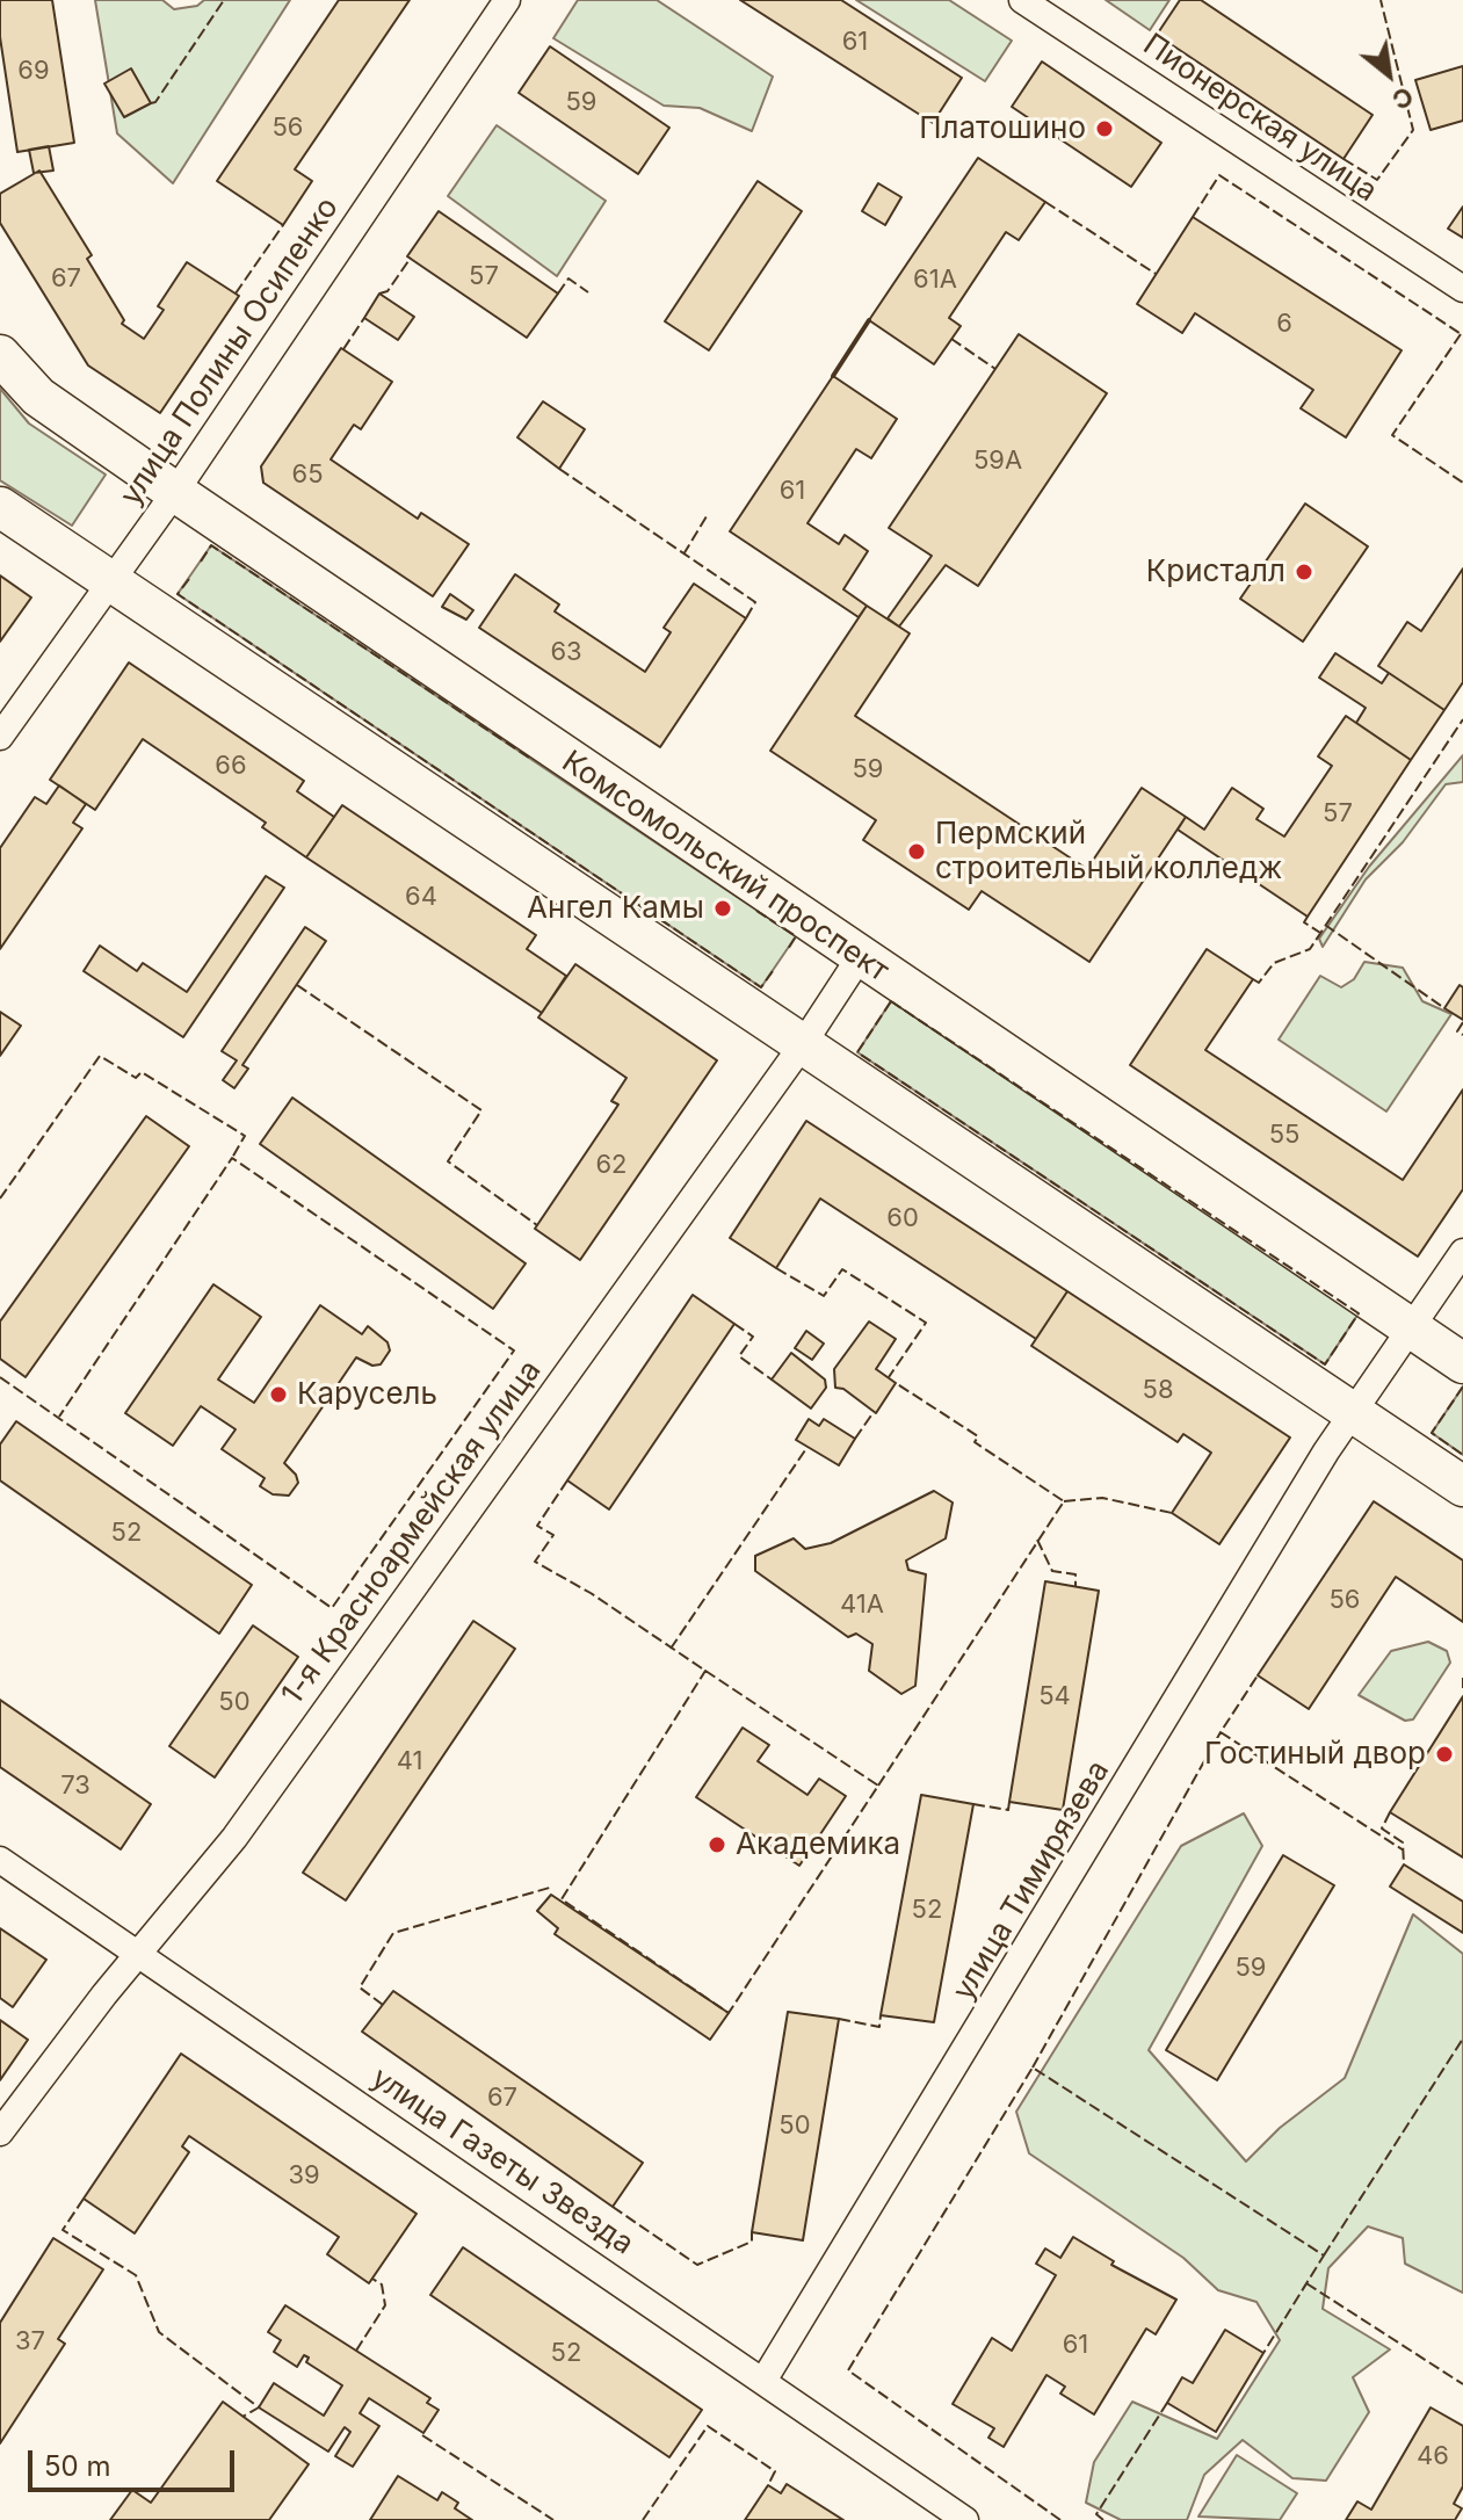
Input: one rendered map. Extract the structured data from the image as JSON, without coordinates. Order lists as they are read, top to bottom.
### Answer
{
  "streets": {
    "main road": ["Комсомольский проспект"],
    "street": [
      "Пионерская улица",
      "улица Полины Осипенко",
      "1-я Красноармейская улица",
      "улица Тимирязева",
      "улица Газеты Звезда"
    ]
  },
  "crossings": [
    ["улица Полины Осипенко", "Комсомольский проспект"],
    ["Комсомольский проспект", "1-я Красноармейская улица"],
    ["Комсомольский проспект", "улица Тимирязева"],
    ["1-я Красноармейская улица", "улица Газеты Звезда"],
    ["улица Тимирязева", "улица Газеты Звезда"]
  ],
  "places": [
    "Платошино",
    "Кристалл",
    "Пермский строительный колледж",
    "Ангел Камы",
    "Карусель",
    "Гостиный двор",
    "Академика"
  ],
  "house_numbers": [
    "61",
    "69",
    "59",
    "56",
    "57",
    "67",
    "61А",
    "6",
    "59А",
    "65",
    "61",
    "63",
    "66",
    "59",
    "57",
    "64",
    "55",
    "62",
    "60",
    "58",
    "52",
    "56",
    "41А",
    "54",
    "50",
    "41",
    "73",
    "52",
    "59",
    "67",
    "50",
    "39",
    "37",
    "61",
    "52",
    "46"
  ],
  "scale_bar": "50 m",
  "north": "bottom right"
}
